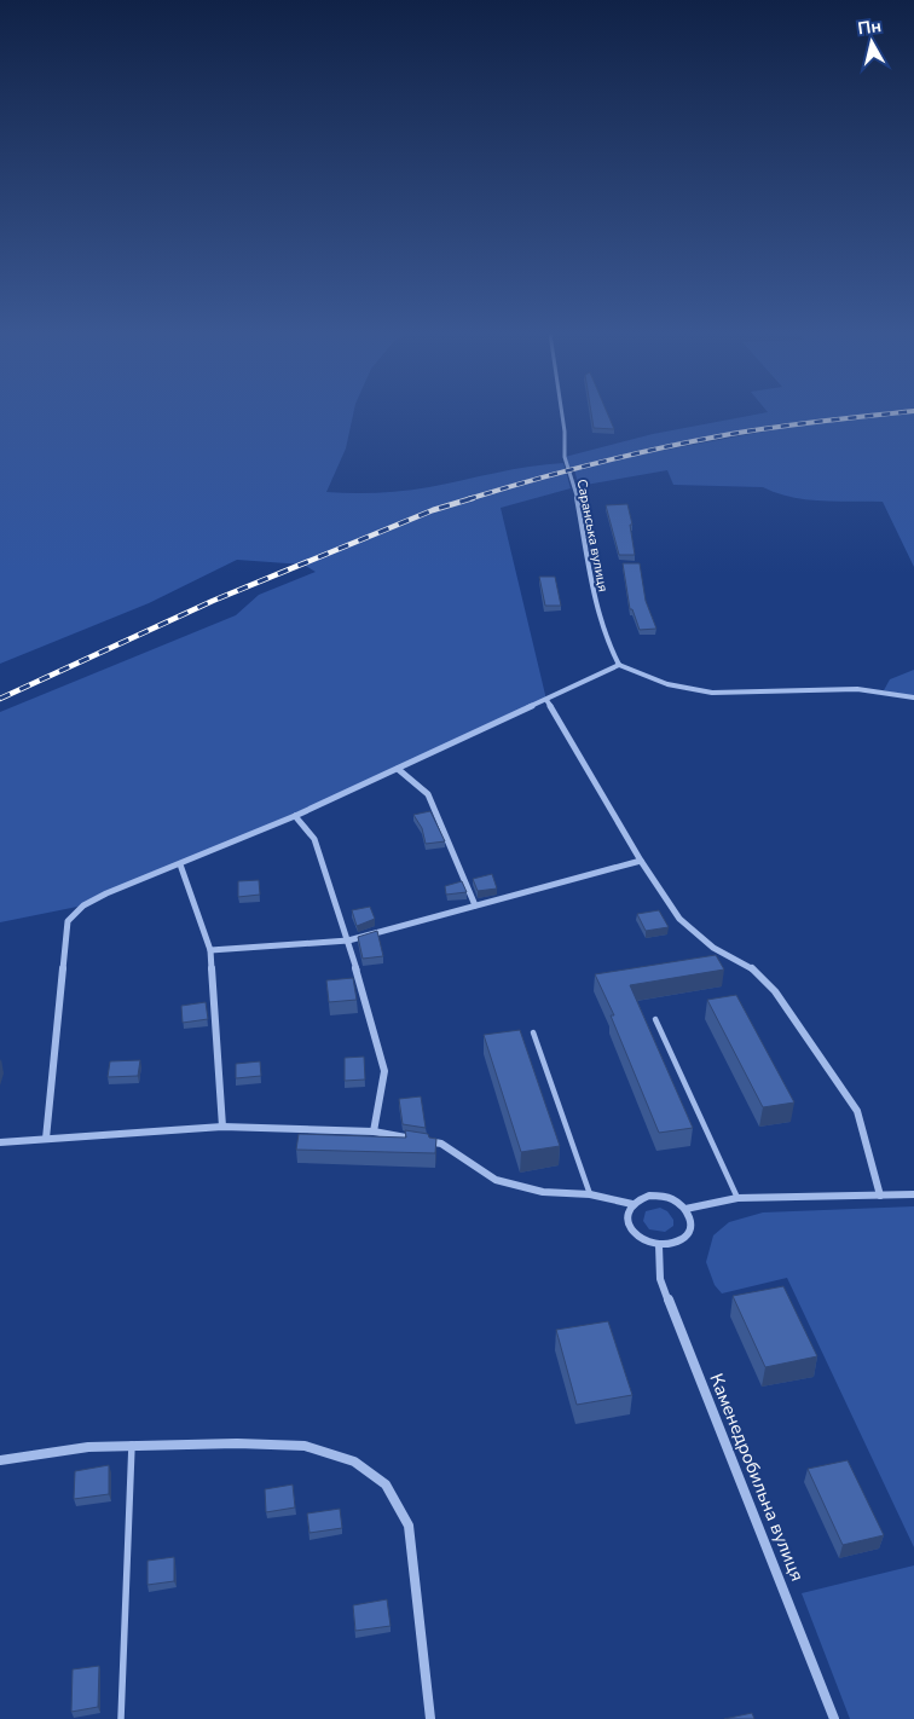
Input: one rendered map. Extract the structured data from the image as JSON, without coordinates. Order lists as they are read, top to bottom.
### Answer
{
  "streets": {
    "street": ["Саранська вулиця", "Каменедробильна вулиця"]
  },
  "north": "top"
}
